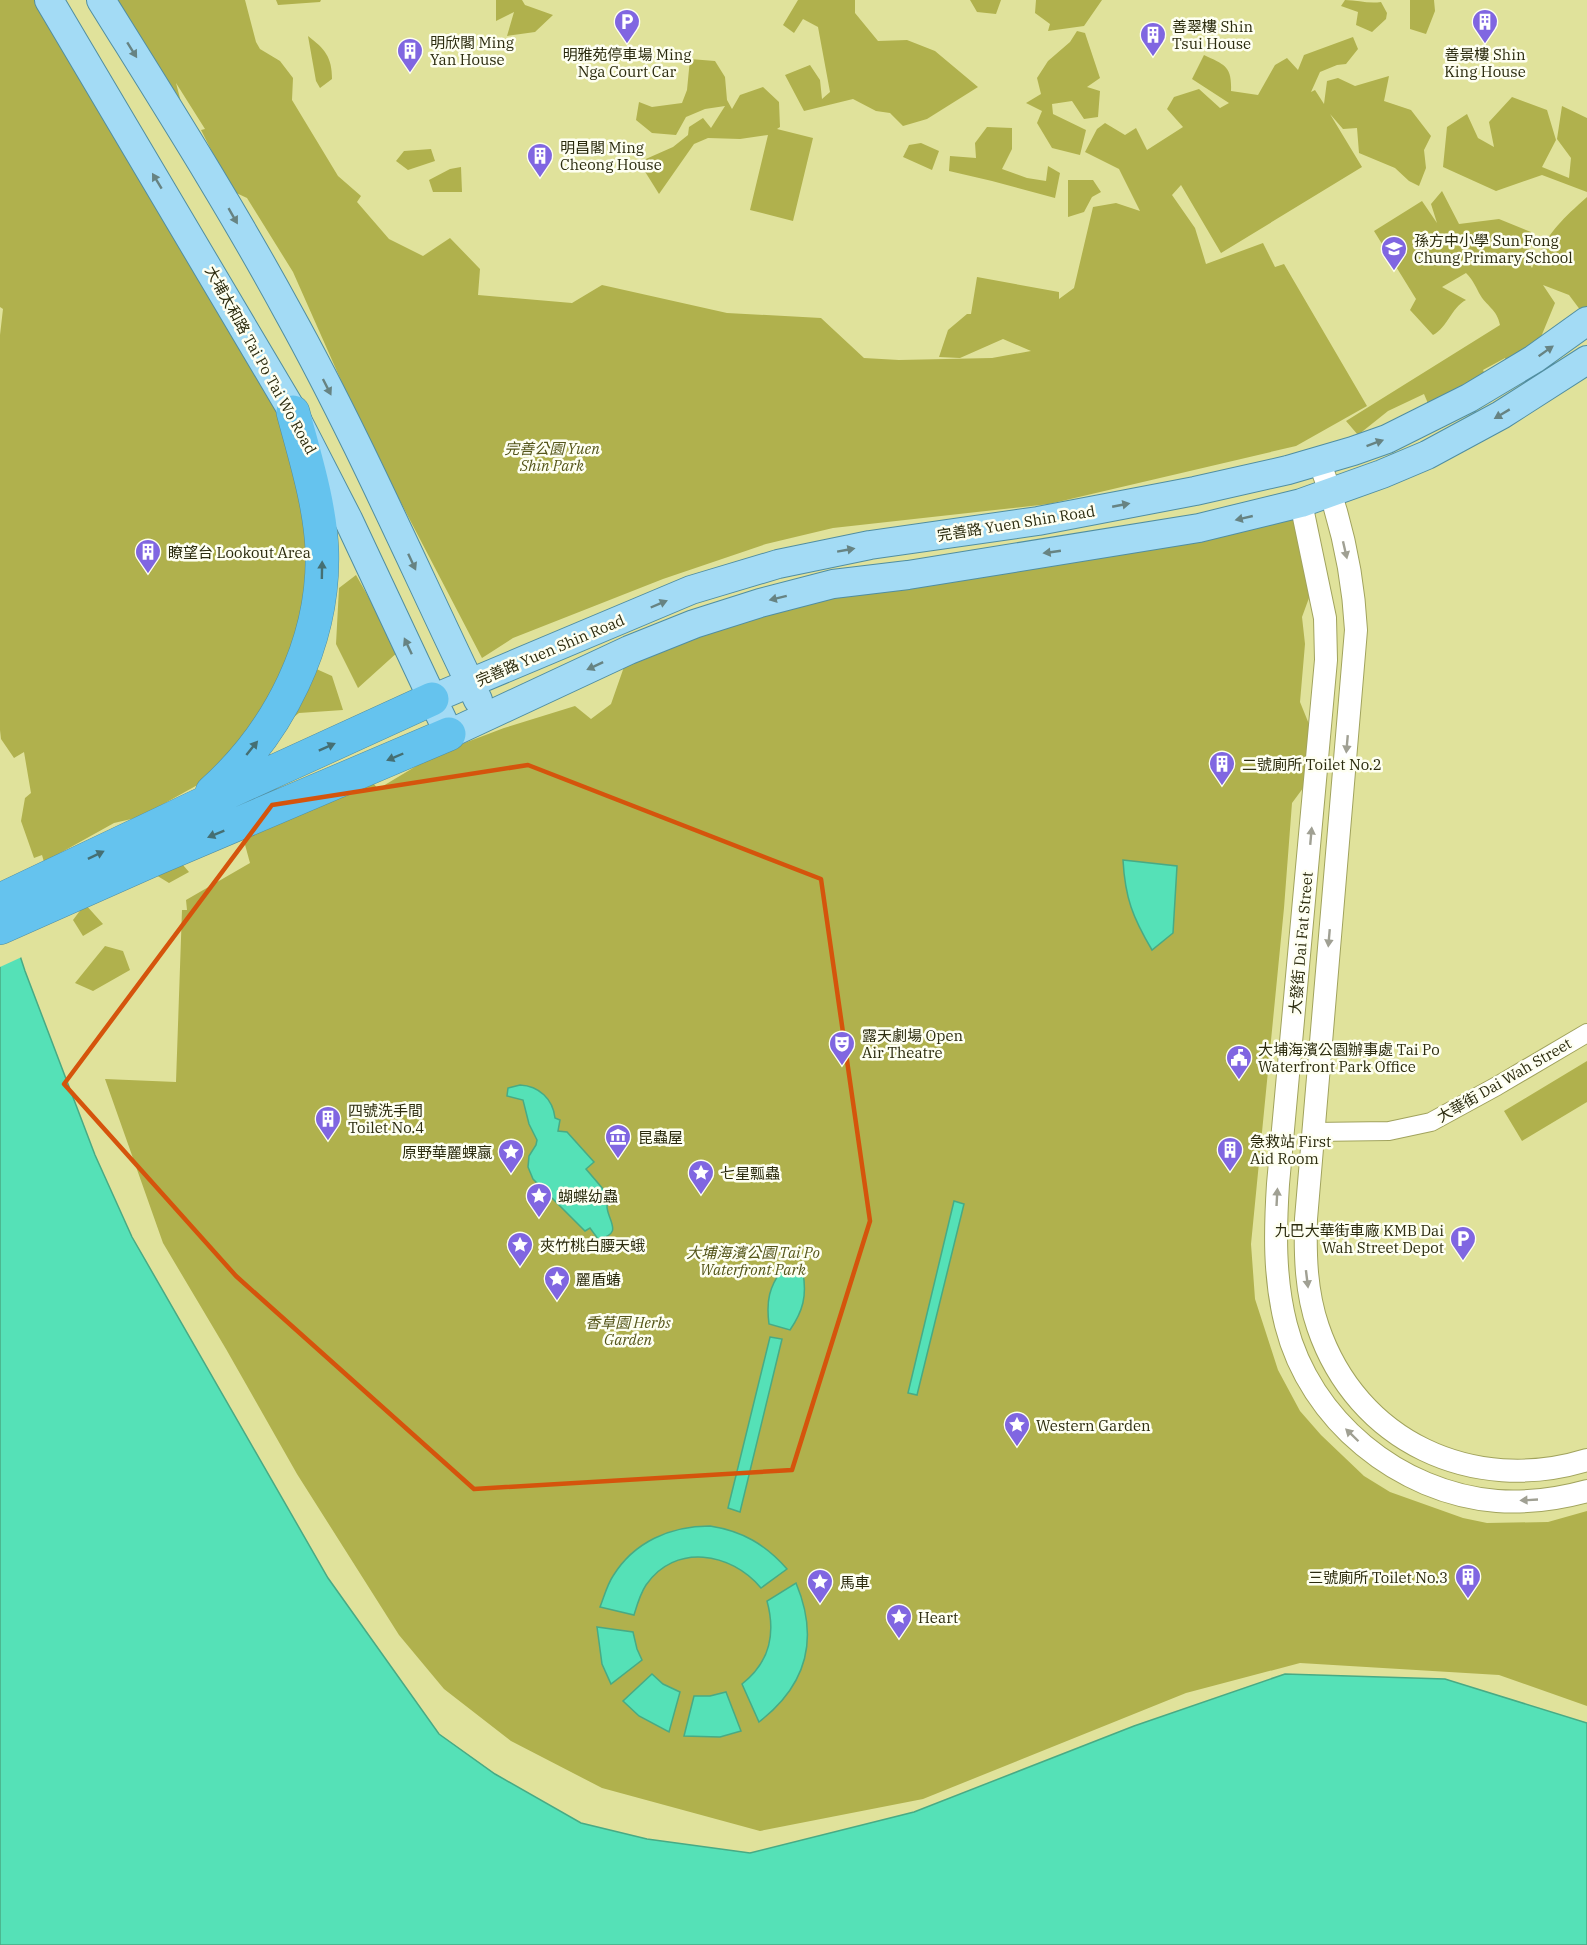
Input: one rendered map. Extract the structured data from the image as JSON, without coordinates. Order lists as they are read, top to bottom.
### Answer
{
  "streets": {
    "main road": ["大埔太和路 Tai Po Tai Wo Road", "完善路 Yuen Shin Road"],
    "street": ["大發街 Dai Fat Street", "大華街 Dai Wah Street"]
  },
  "crossings": [
    ["大埔太和路 Tai Po Tai Wo Road", "完善路 Yuen Shin Road"],
    ["完善路 Yuen Shin Road", "大發街 Dai Fat Street"],
    ["大發街 Dai Fat Street", "大華街 Dai Wah Street"]
  ],
  "parks": ["完善公園 Yuen Shin Park", "大埔海濱公園 Tai Po Waterfront Park", "香草園 Herbs Garden"],
  "places": {
    "parking": ["明雅苑停車場 Ming Nga Court Car", "九巴大華街車廠 KMB Dai Wah Street Depot"],
    "building": [
      "善景樓 Shin King House",
      "善翠樓 Shin Tsui House",
      "明欣閣 Ming Yan House",
      "明昌閣 Ming Cheong House",
      "瞭望台 Lookout Area",
      "二號廁所 Toilet No.2",
      "四號洗手間 Toilet No.4",
      "急救站 First Aid Room",
      "三號廁所 Toilet No.3"
    ],
    "school or university": ["孫方中小學 Sun Fong Chung Primary School"],
    "theatre": ["露天劇場 Open Air Theatre"],
    "public building": ["大埔海濱公園辦事處 Tai Po Waterfront Park Office"],
    "museum": ["昆蟲屋"],
    "place": [
      "原野華麗蜾蠃",
      "七星瓢蟲",
      "蝴蝶幼蟲",
      "夾竹桃白腰天蛾",
      "麗盾蝽",
      "Western Garden",
      "馬車",
      "Heart"
    ]
  }
}
